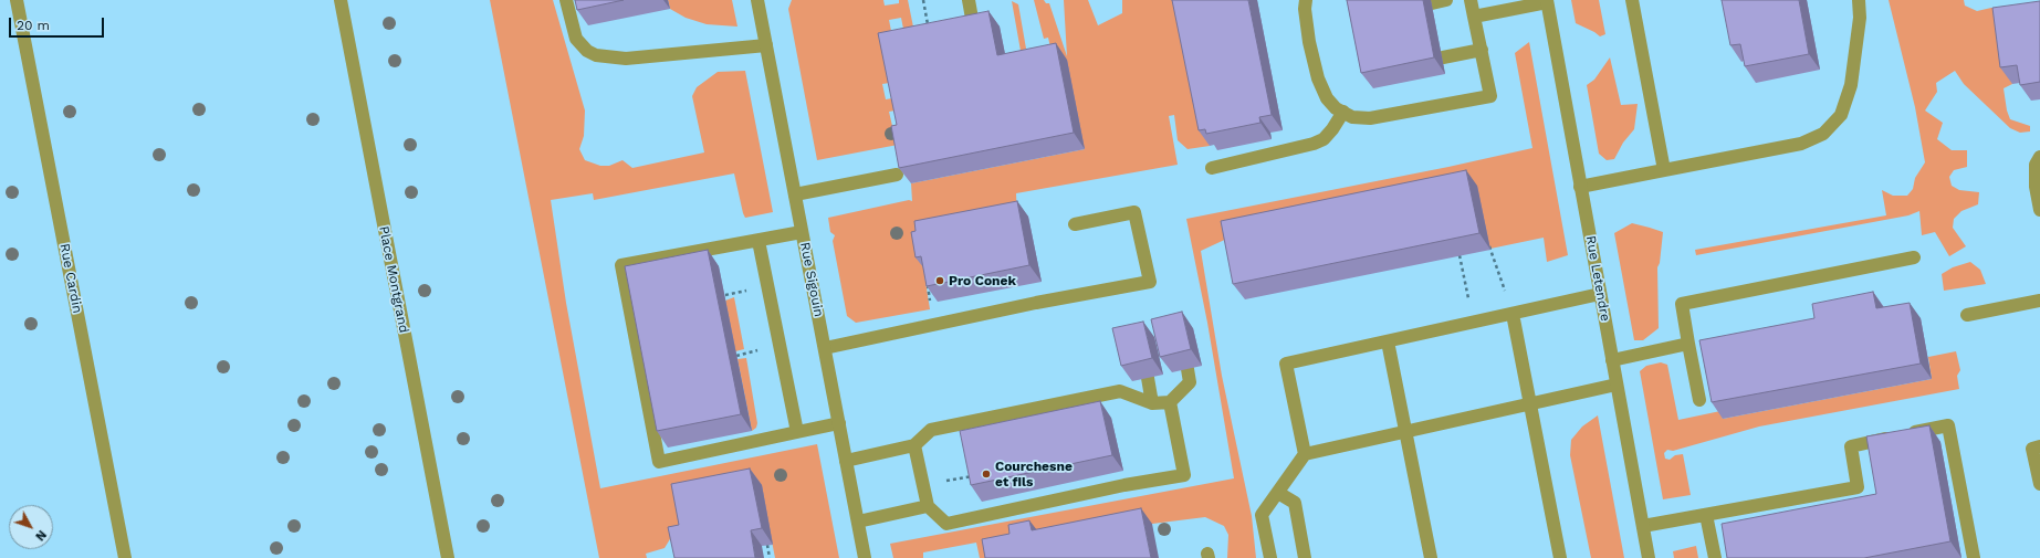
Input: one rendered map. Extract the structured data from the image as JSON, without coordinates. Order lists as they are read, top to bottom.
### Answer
{
  "streets": {
    "street": [
      "Rue Cardin",
      "Rue Letendre",
      "Place Montgrand",
      "Rue Sigouin"
    ]
  },
  "places": ["Pro Conek", "Courchesne et fils"],
  "scale_bar": "20 m",
  "north": "bottom right"
}
